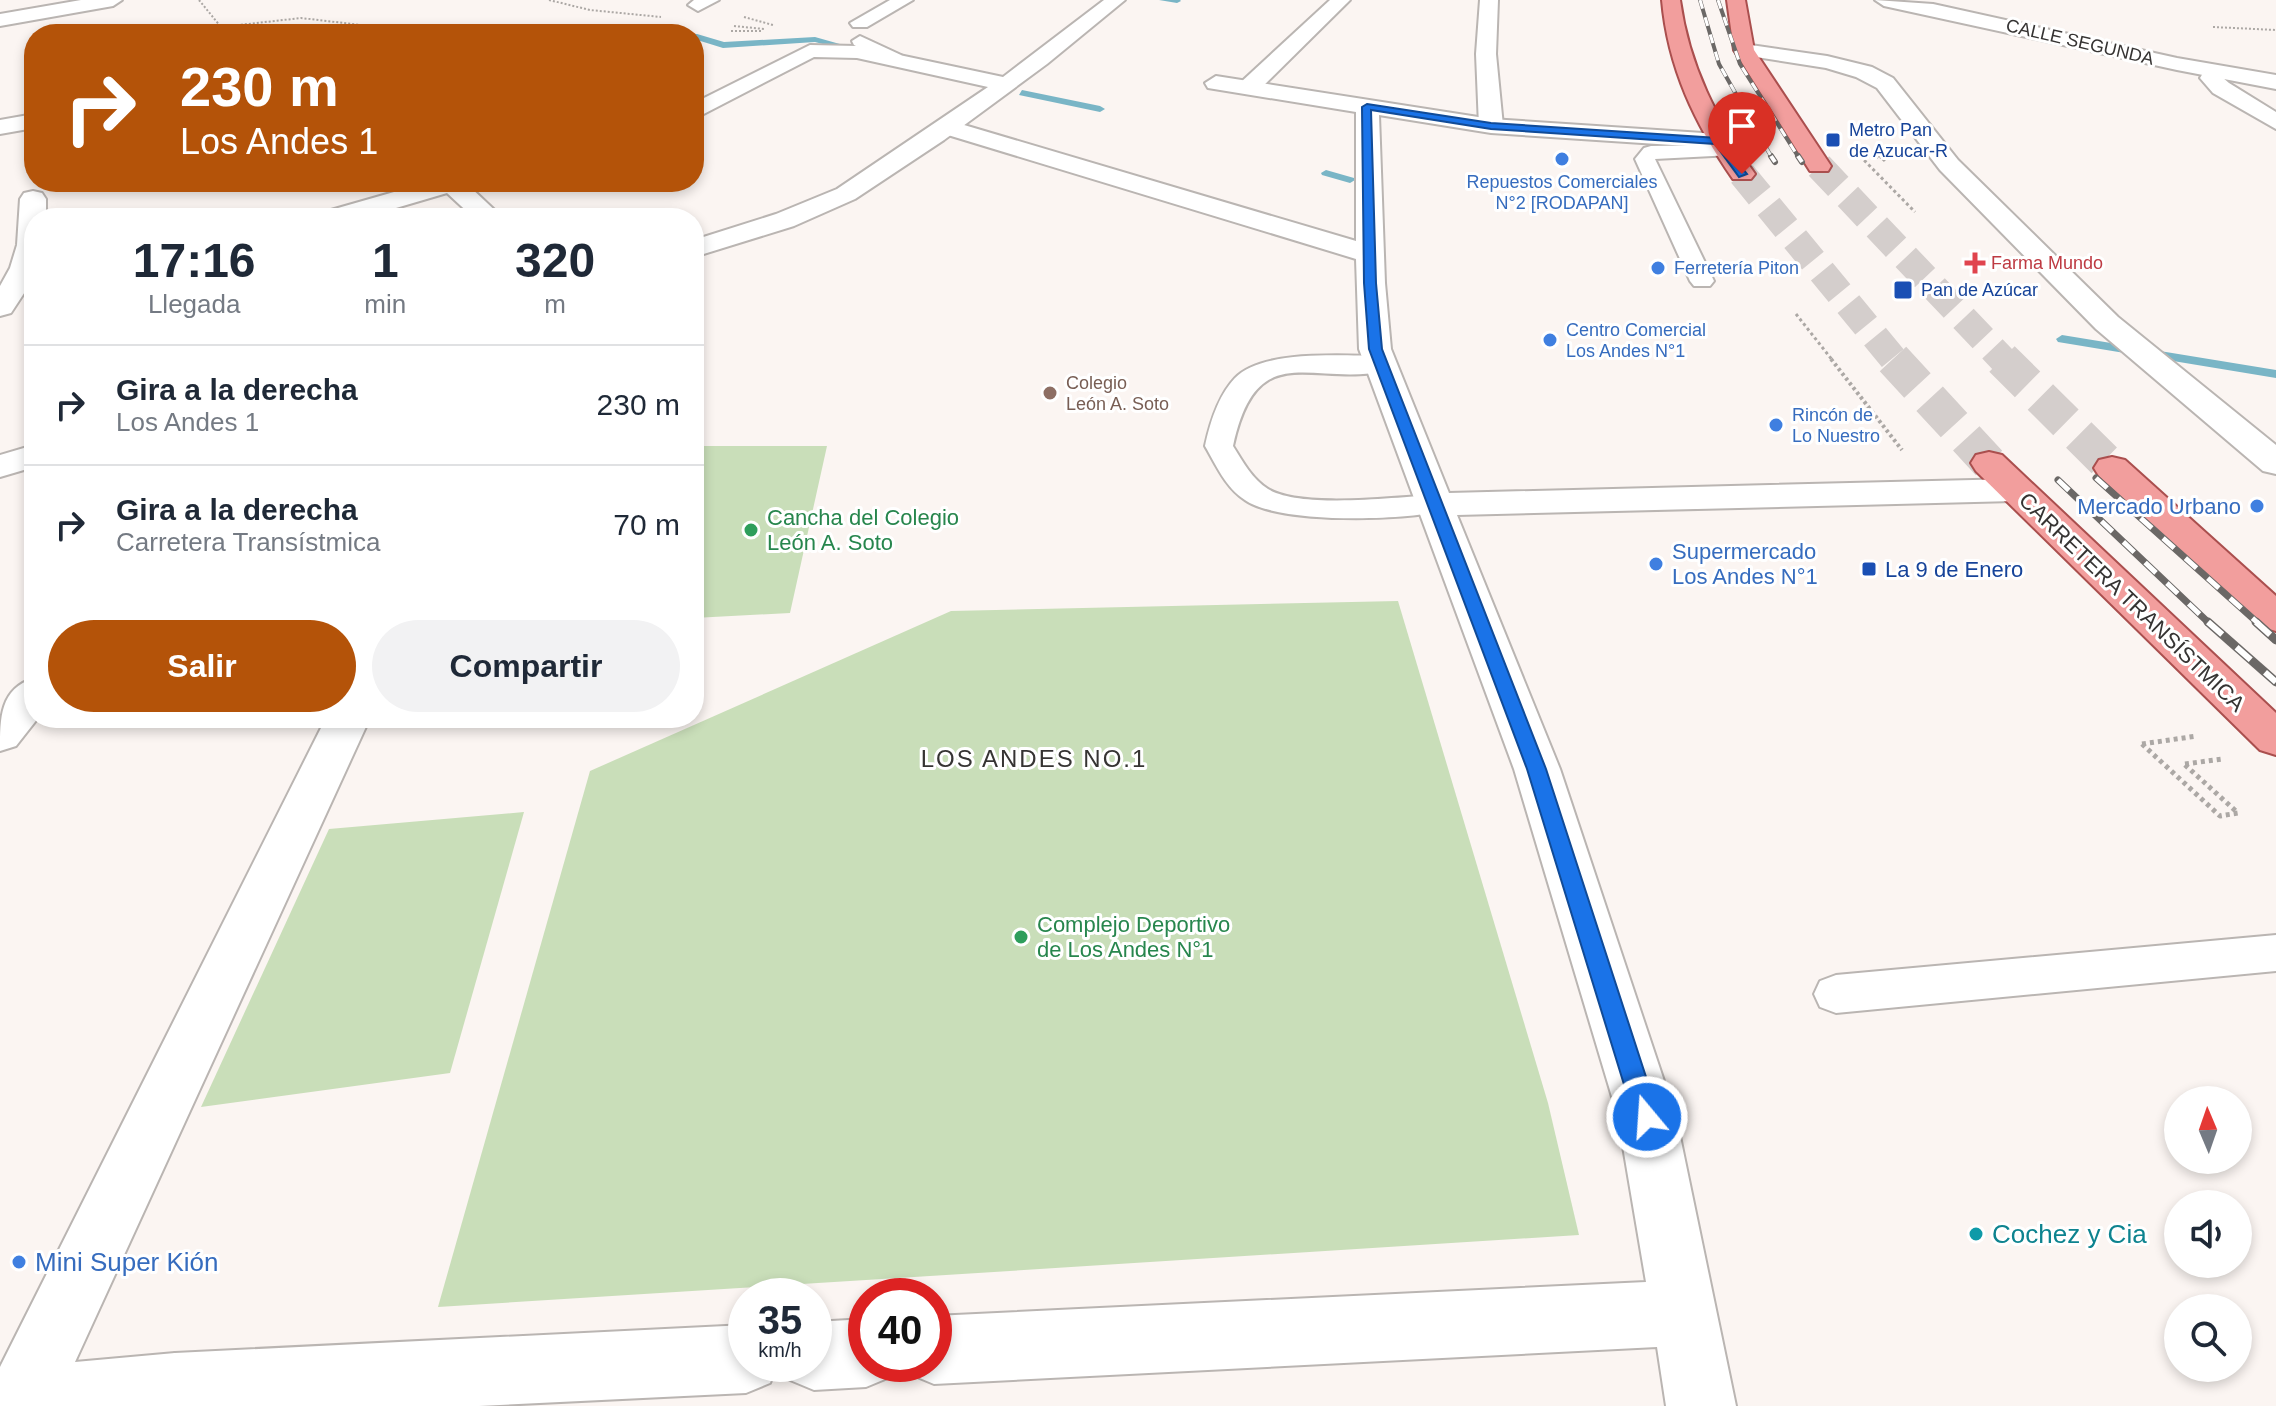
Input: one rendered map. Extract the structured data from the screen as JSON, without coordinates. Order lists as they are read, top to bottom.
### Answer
{
  "streets": {
    "main road": ["CARRETERA TRANSÍSTMICA"],
    "street": ["CALLE SEGUNDA"]
  },
  "districts": ["LOS ANDES NO.1"],
  "places": {
    "transit": ["Metro Pan de Azucar-R", "Pan de Azúcar", "La 9 de Enero"],
    "other": [
      "Repuestos Comerciales N°2 [RODAPAN]",
      "Ferretería Piton",
      "Centro Comercial Los Andes N°1",
      "Colegio León A. Soto",
      "Rincón de Lo Nuestro",
      "Mercado Urbano",
      "Cancha del Colegio León A. Soto",
      "Supermercado Los Andes N°1",
      "Complejo Deportivo de Los Andes N°1",
      "Cochez y Cia",
      "Mini Super Kión"
    ],
    "health": ["Farma Mundo"]
  },
  "north": "top",
  "page": {
    "turn": ["230 m", "Los Andes 1"],
    "eta": [
      "17:16",
      "Llegada",
      "1",
      "min",
      "320",
      "m"
    ],
    "list": [
      {
        "name": "Gira a la derecha",
        "note": "Los Andes 1",
        "value": "230 m"
      },
      {
        "name": "Gira a la derecha",
        "note": "Carretera Transístmica",
        "value": "70 m"
      }
    ],
    "buttons": ["Salir", "Compartir"],
    "speed": "35 km/h",
    "limit": "40"
  }
}
